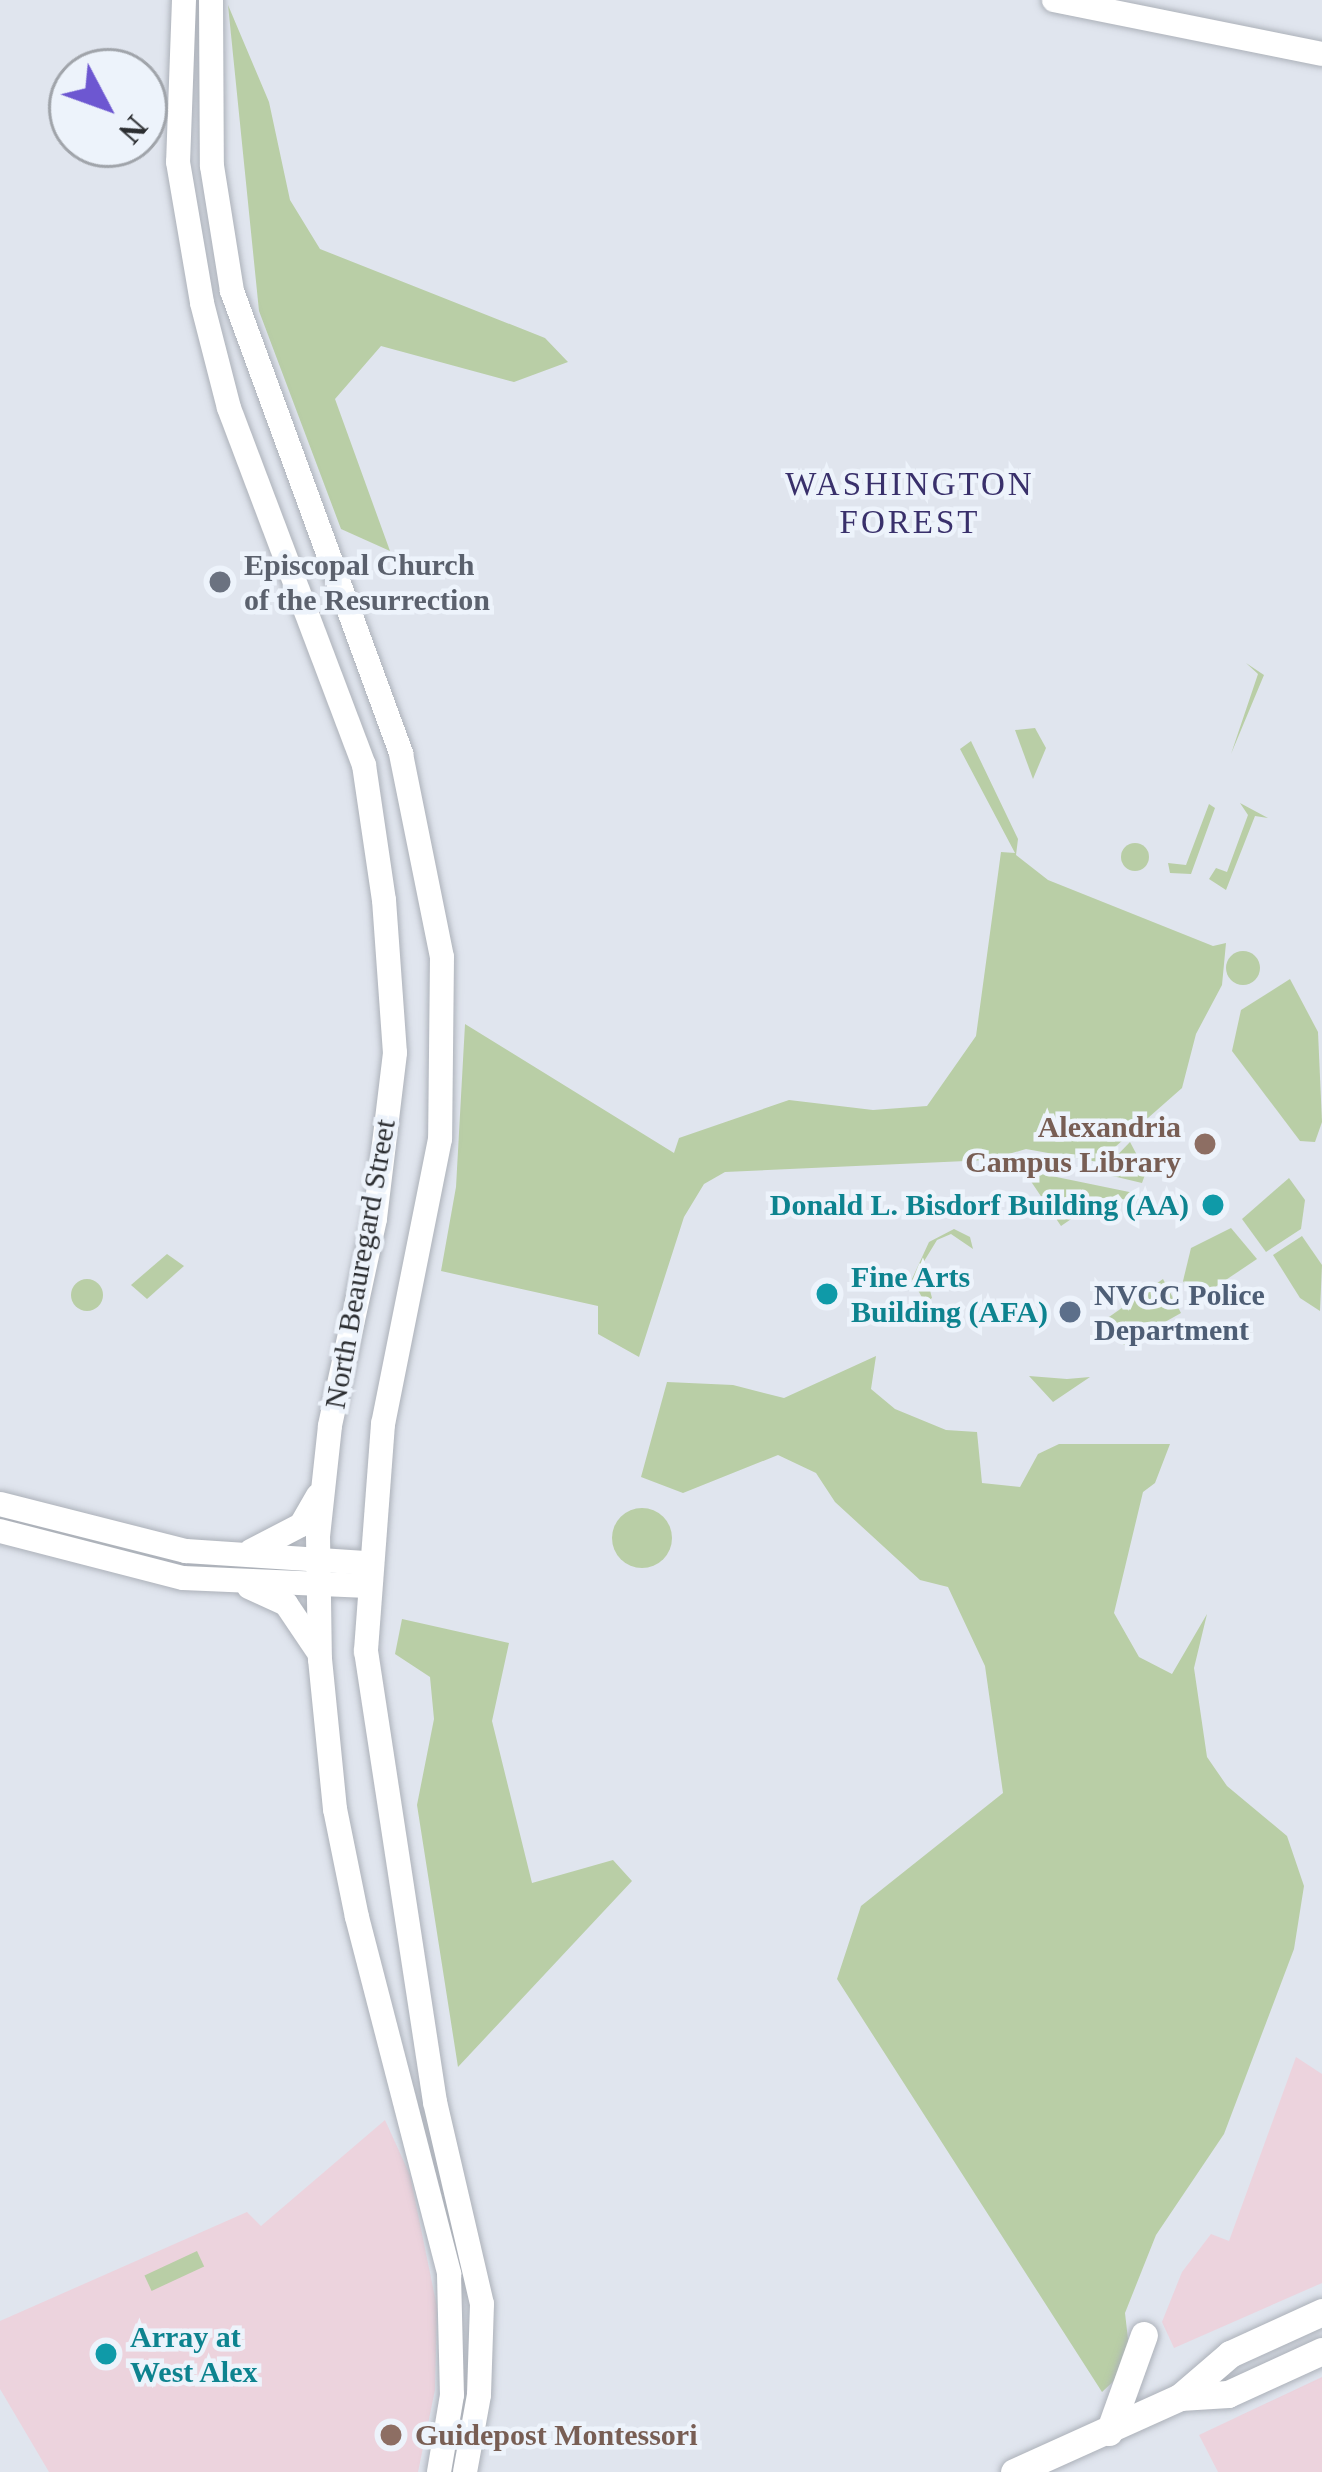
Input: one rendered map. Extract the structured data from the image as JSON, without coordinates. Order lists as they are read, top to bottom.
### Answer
{
  "streets": {
    "main road": ["North Beauregard Street"]
  },
  "districts": ["WASHINGTON FOREST"],
  "places": [
    "Episcopal Church of the Resurrection",
    "Alexandria Campus Library",
    "Donald L. Bisdorf Building (AA)",
    "Fine Arts Building (AFA)",
    "NVCC Police Department",
    "Array at West Alex",
    "Guidepost Montessori"
  ],
  "north": "bottom right"
}
